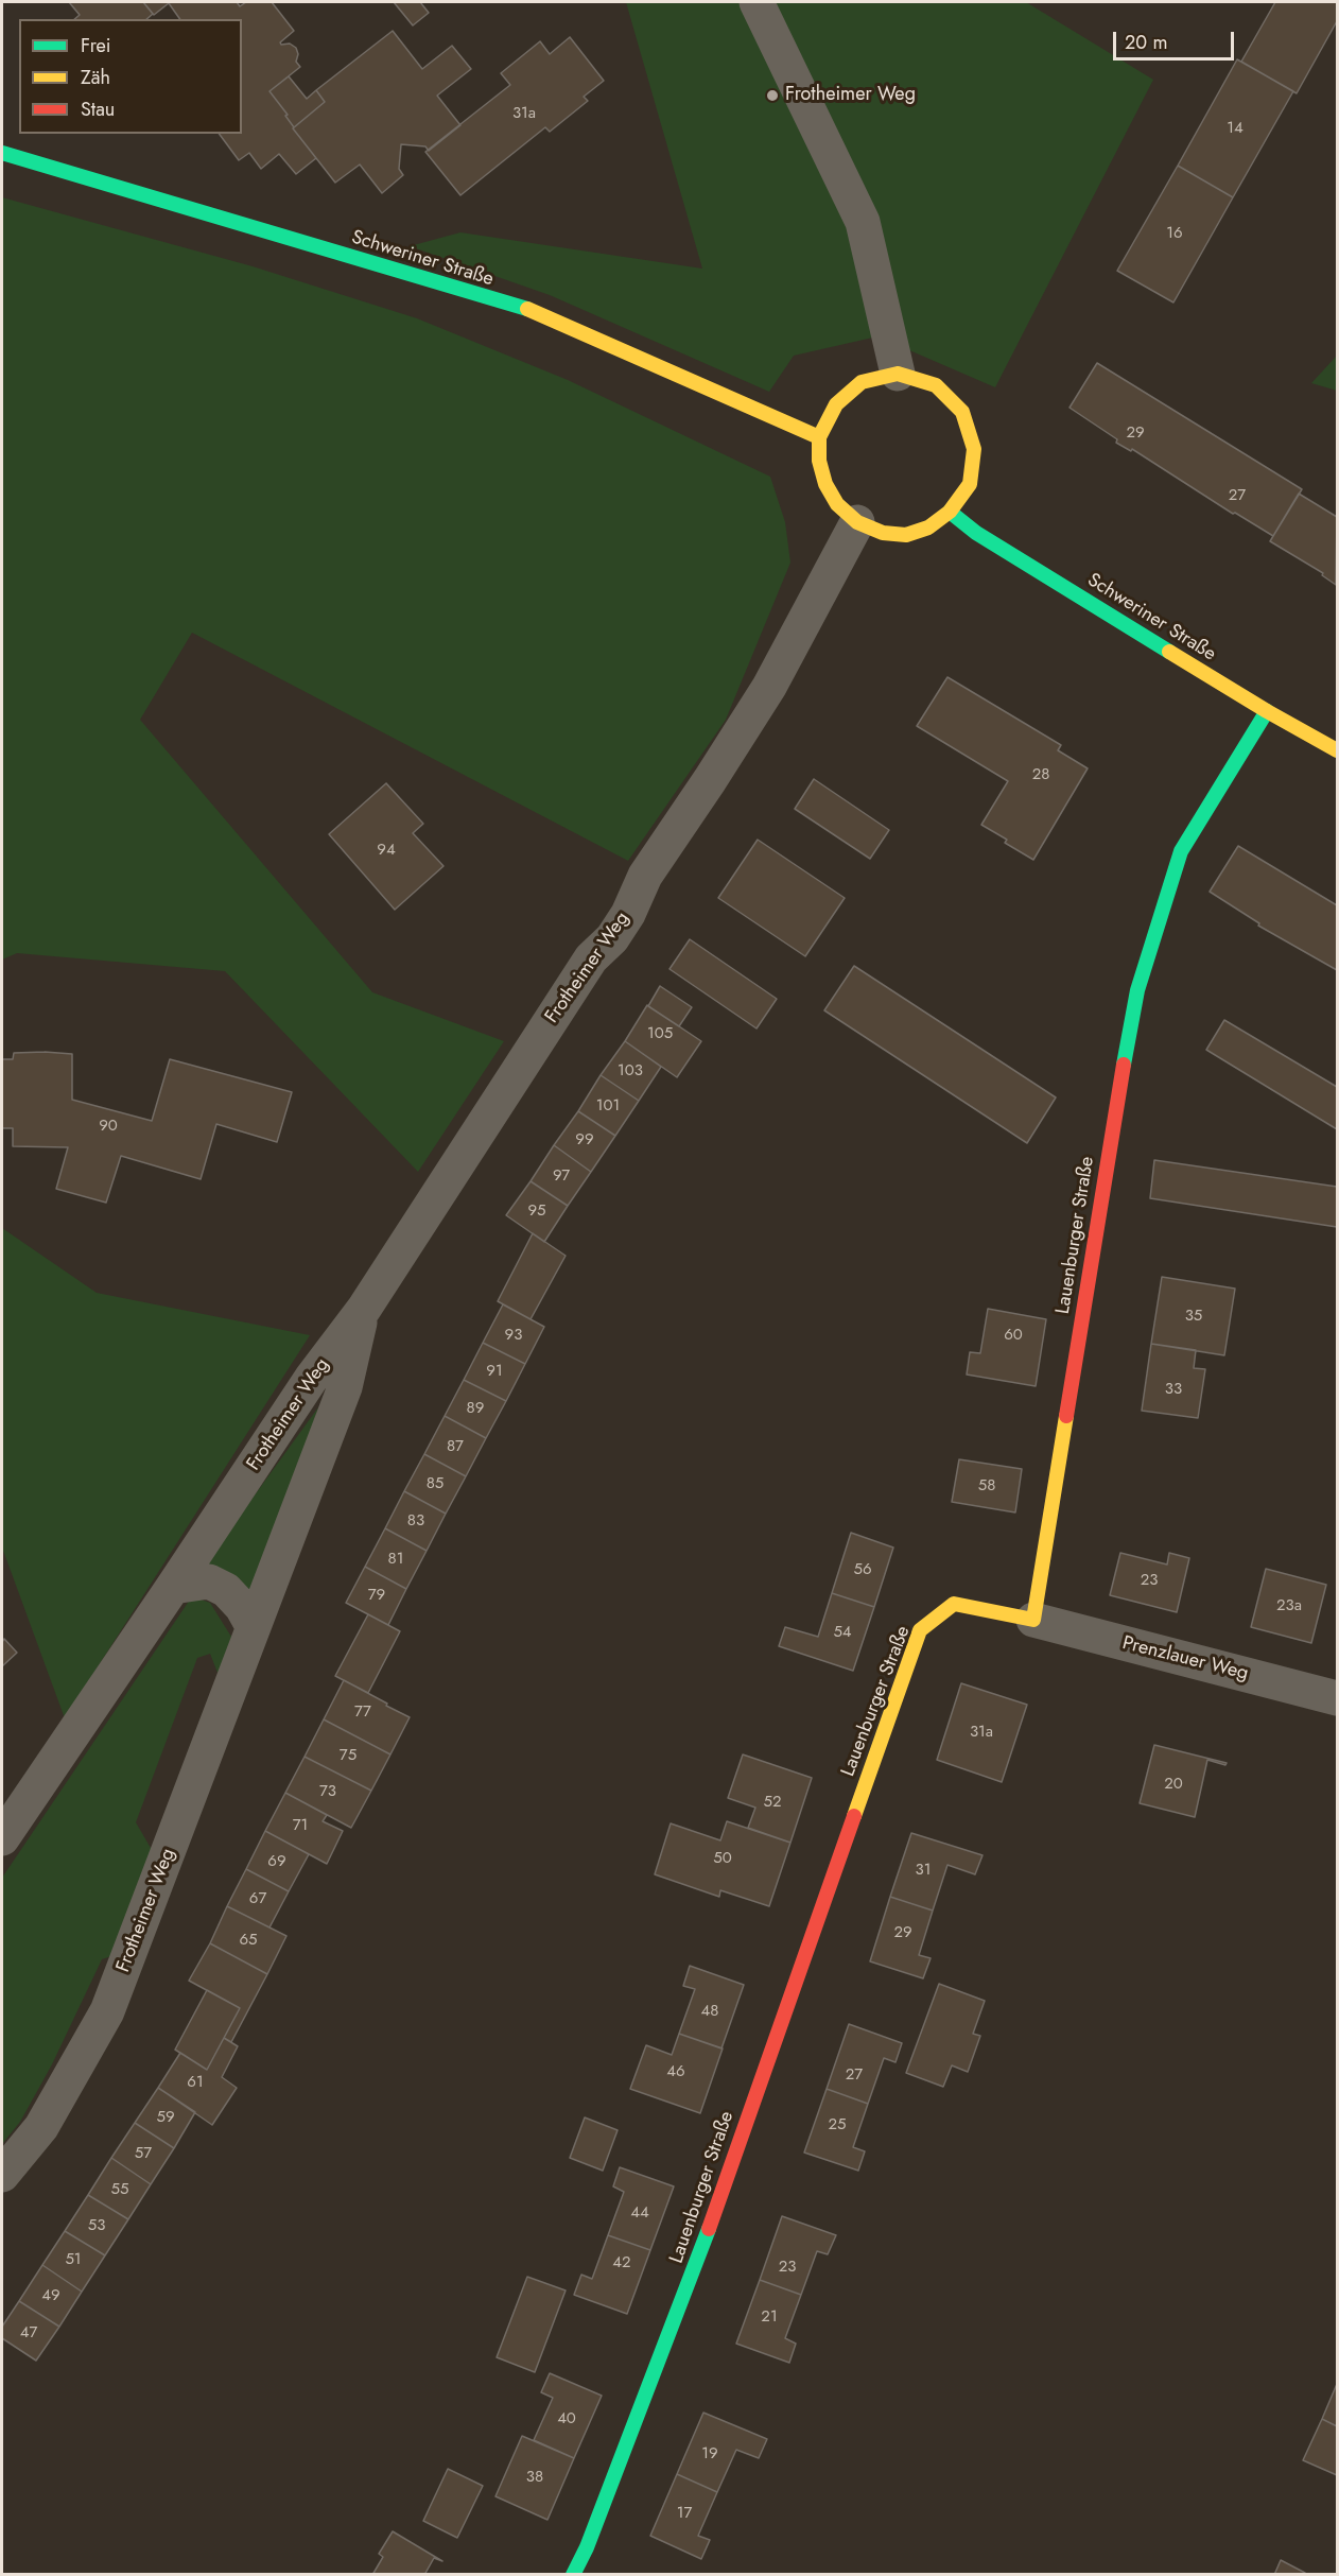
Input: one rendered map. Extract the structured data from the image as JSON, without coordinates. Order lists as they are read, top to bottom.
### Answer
{
  "streets": {
    "street": [
      "Schweriner Straße",
      "Frotheimer Weg",
      "Lauenburger Straße",
      "Prenzlauer Weg"
    ]
  },
  "crossings": [
    ["Schweriner Straße", "Frotheimer Weg"],
    ["Schweriner Straße", "Lauenburger Straße"],
    ["Lauenburger Straße", "Prenzlauer Weg"]
  ],
  "places": ["Frotheimer Weg"],
  "house_numbers": [
    "31a",
    "14",
    "16",
    "29",
    "27",
    "28",
    "94",
    "105",
    "103",
    "101",
    "90",
    "99",
    "97",
    "95",
    "35",
    "93",
    "60",
    "91",
    "33",
    "89",
    "87",
    "85",
    "58",
    "83",
    "81",
    "56",
    "23",
    "79",
    "23a",
    "54",
    "77",
    "31a",
    "75",
    "20",
    "73",
    "52",
    "71",
    "50",
    "69",
    "31",
    "67",
    "29",
    "65",
    "48",
    "46",
    "27",
    "61",
    "59",
    "25",
    "57",
    "55",
    "44",
    "53",
    "51",
    "42",
    "23",
    "49",
    "21",
    "47",
    "40",
    "19",
    "38",
    "17"
  ],
  "legend": ["Frei", "Zäh", "Stau"],
  "scale_bar": "20 m"
}
